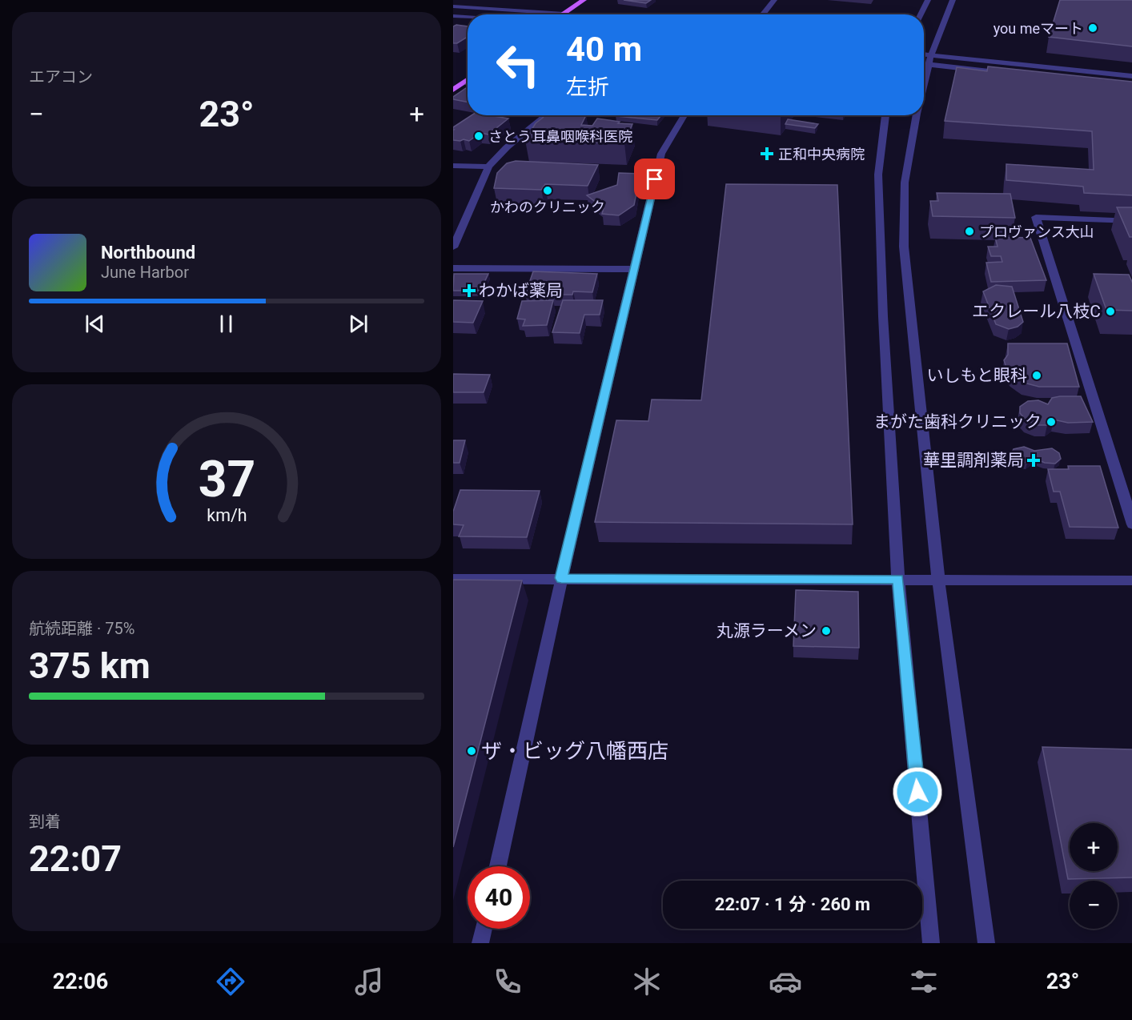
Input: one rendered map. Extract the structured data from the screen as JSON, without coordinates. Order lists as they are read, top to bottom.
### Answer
{
  "places": {
    "other": [
      "you meマート",
      "さとう耳鼻咽喉科医院",
      "かわのクリニック",
      "プロヴァンス大山",
      "エクレール八枝C",
      "いしもと眼科",
      "まがた歯科クリニック",
      "丸源ラーメン",
      "ザ・ビッグ八幡西店"
    ],
    "health": ["正和中央病院", "わかば薬局", "華里調剤薬局"]
  },
  "page": {
    "tile": [
      "エアコン",
      ["航続距離 · 75%", "375 km"],
      ["到着", "22:07"]
    ],
    "turn": ["40 m", "左折"],
    "heat": ["−", "23°", "+"],
    "song": ["Northbound", "June Harbor"],
    "map_buttons": ["+", "−"],
    "limit": "40",
    "trip": "22:07 · 1 分 · 260 m",
    "tabs": ["22:06", "23°"],
    "gauge": ["37", "km/h"]
  }
}
